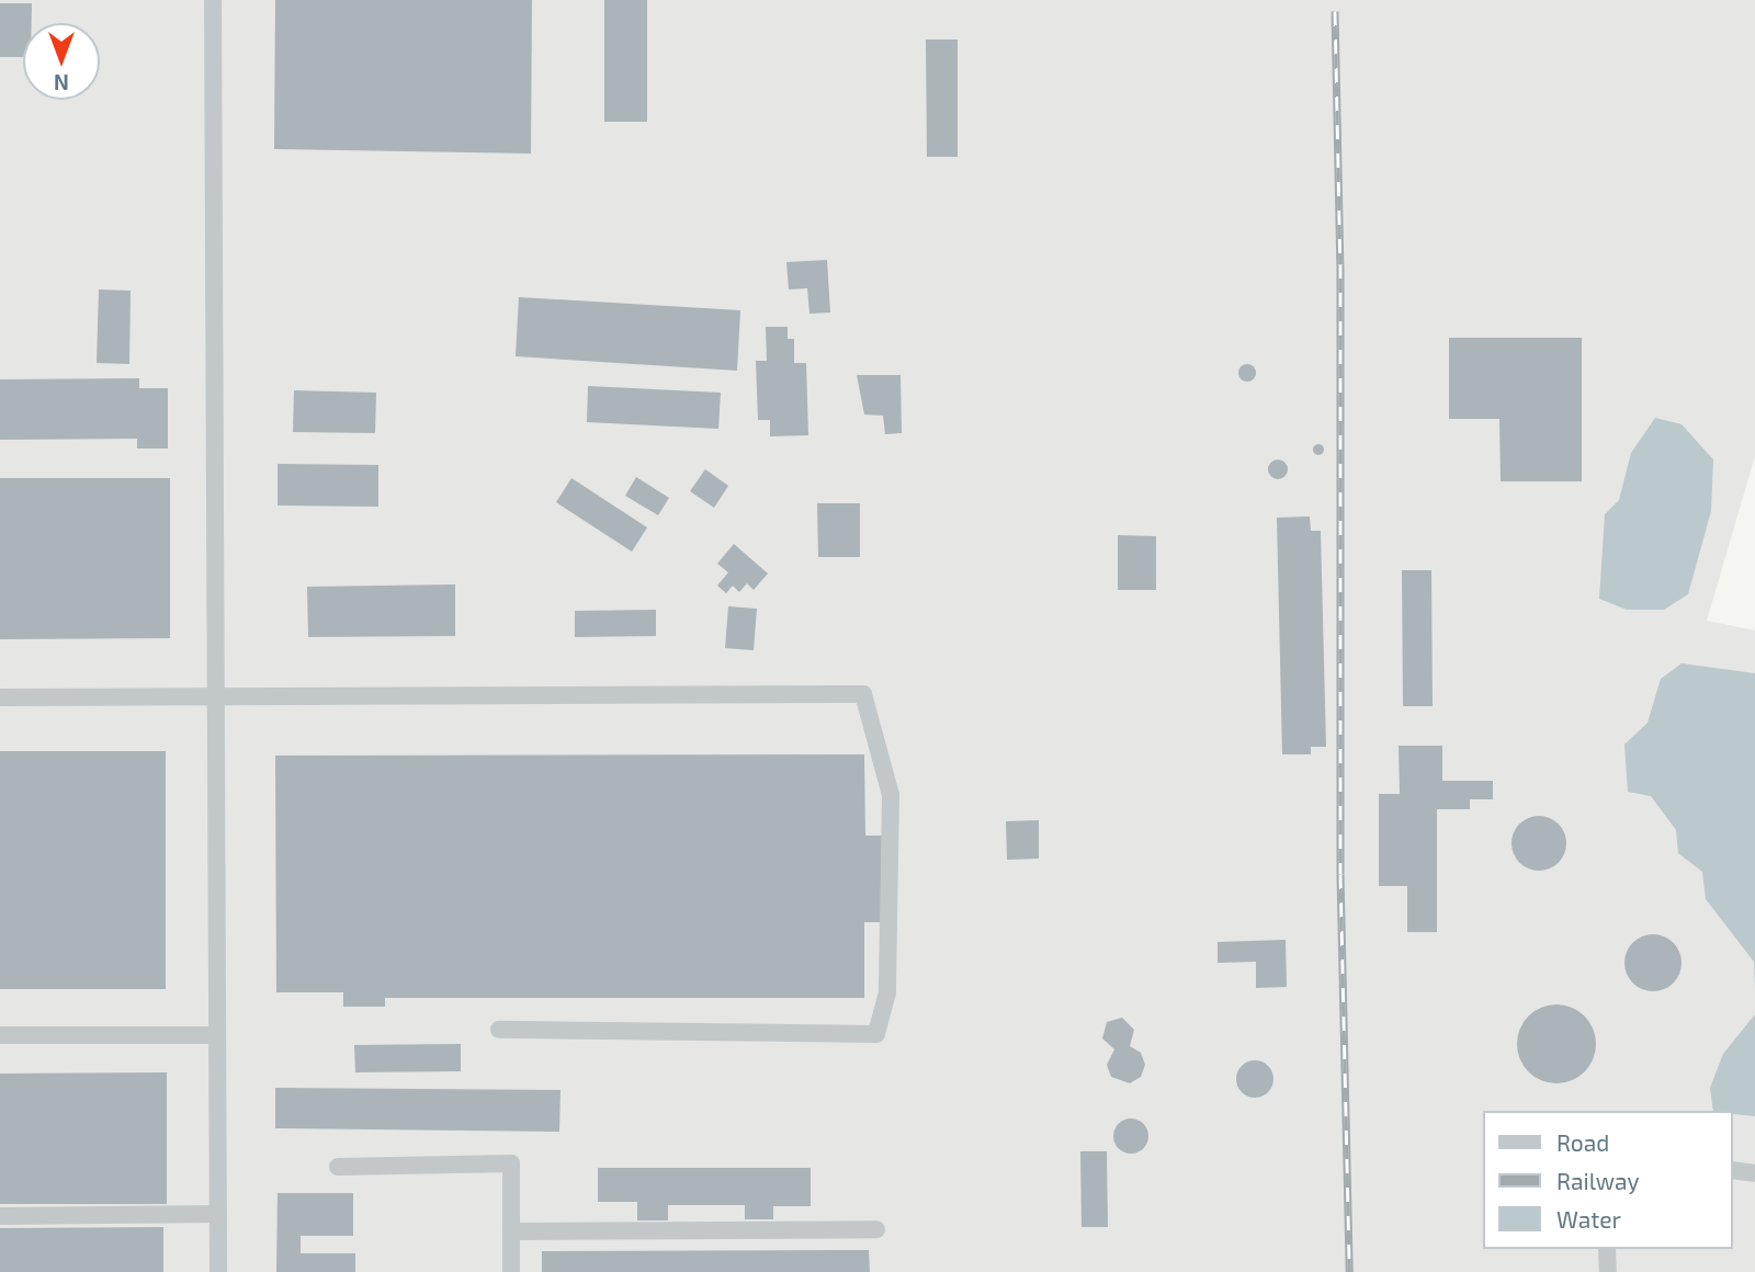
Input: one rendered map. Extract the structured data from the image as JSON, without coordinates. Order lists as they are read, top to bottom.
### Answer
{
  "legend": ["Road", "Railway", "Water"],
  "north": "bottom"
}
